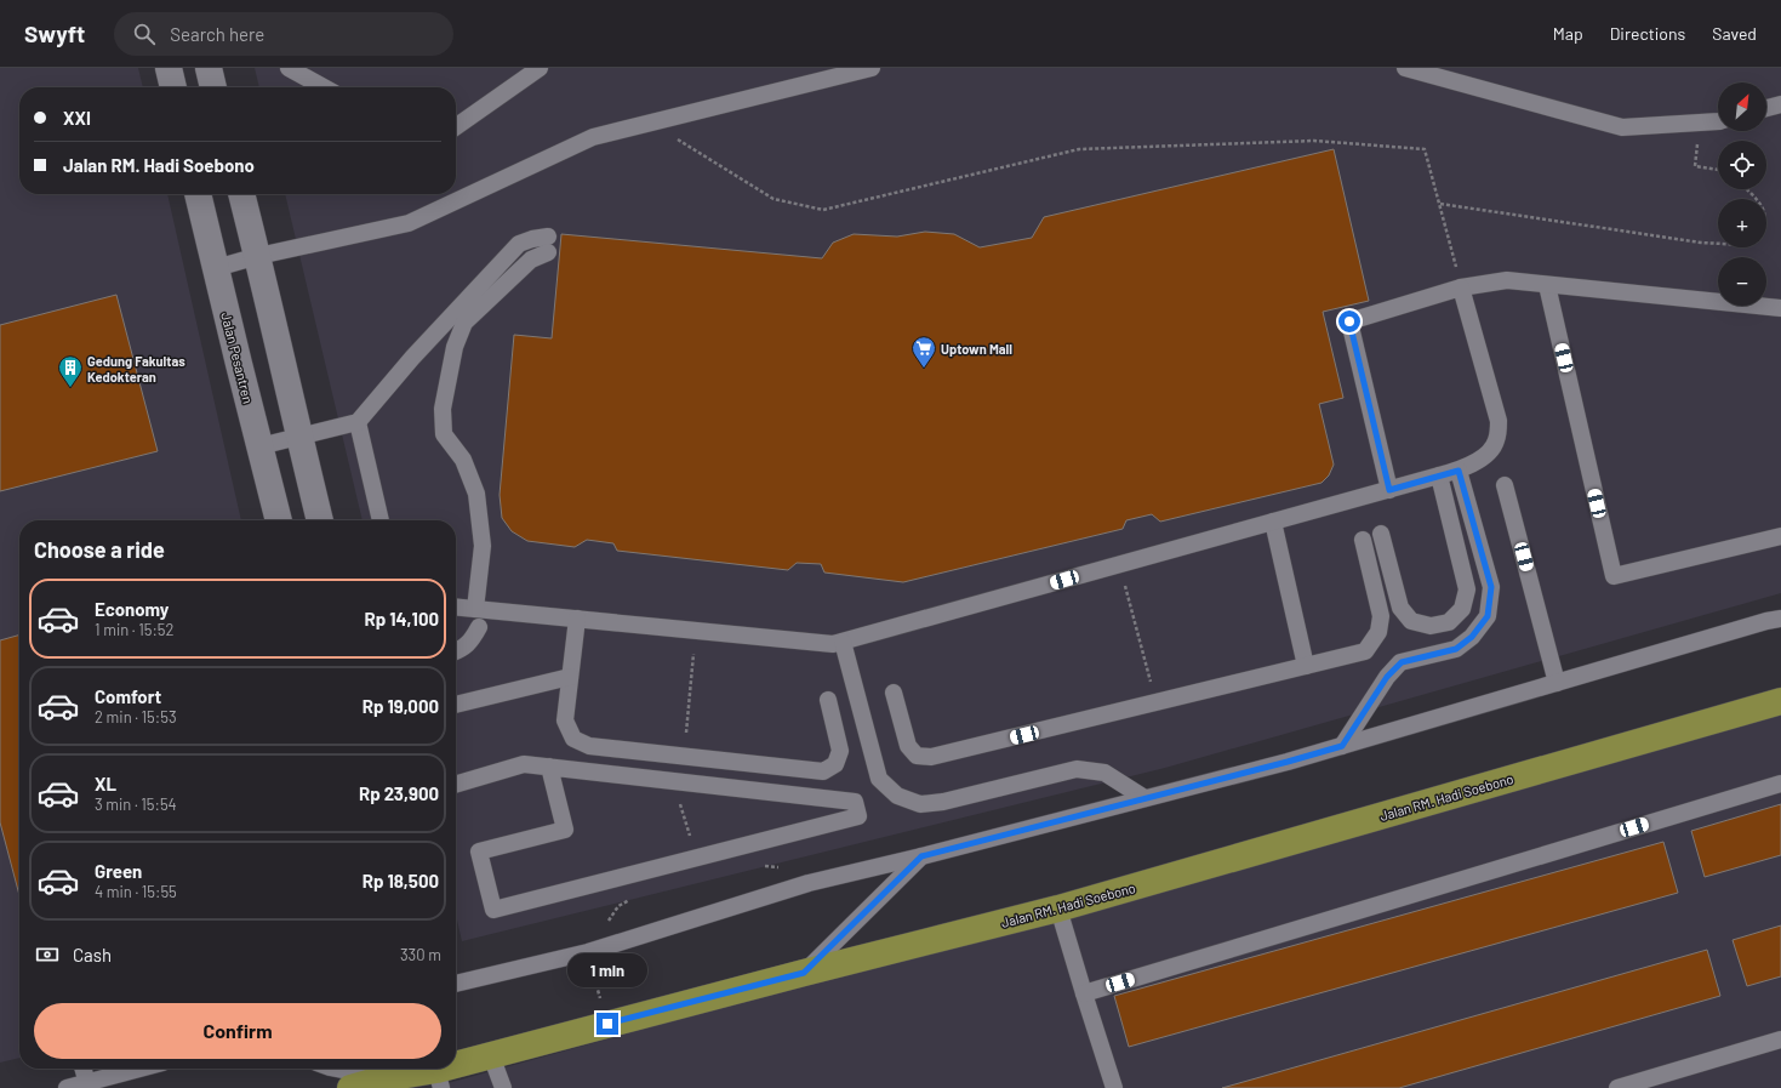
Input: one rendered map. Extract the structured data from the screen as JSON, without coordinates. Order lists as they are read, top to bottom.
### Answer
{
  "streets": {
    "main road": ["Jalan RM. Hadi Soebono"],
    "street": ["Jalan Pesantren"]
  },
  "places": {
    "supermarket": ["Uptown Mall"],
    "building": ["Gedung Fakultas Kedokteran"]
  },
  "north": "top right",
  "page": {
    "header": "Swyft",
    "search": "Search here",
    "nav": ["Map", "Directions", "Saved"],
    "map_buttons": ["+", "−"],
    "banner": ["XXI", "Jalan RM. Hadi Soebono"],
    "heading": "Choose a ride",
    "list": [
      {
        "name": "Economy",
        "note": "1 min · 15:52",
        "value": "Rp 14,100"
      },
      {
        "name": "Comfort",
        "note": "2 min · 15:53",
        "value": "Rp 19,000"
      },
      {
        "name": "XL",
        "note": "3 min · 15:54",
        "value": "Rp 23,900"
      },
      {
        "name": "Green",
        "note": "4 min · 15:55",
        "value": "Rp 18,500"
      }
    ],
    "pay": ["Cash", "330 m"],
    "bubble": "1 min",
    "buttons": "Confirm"
  }
}
